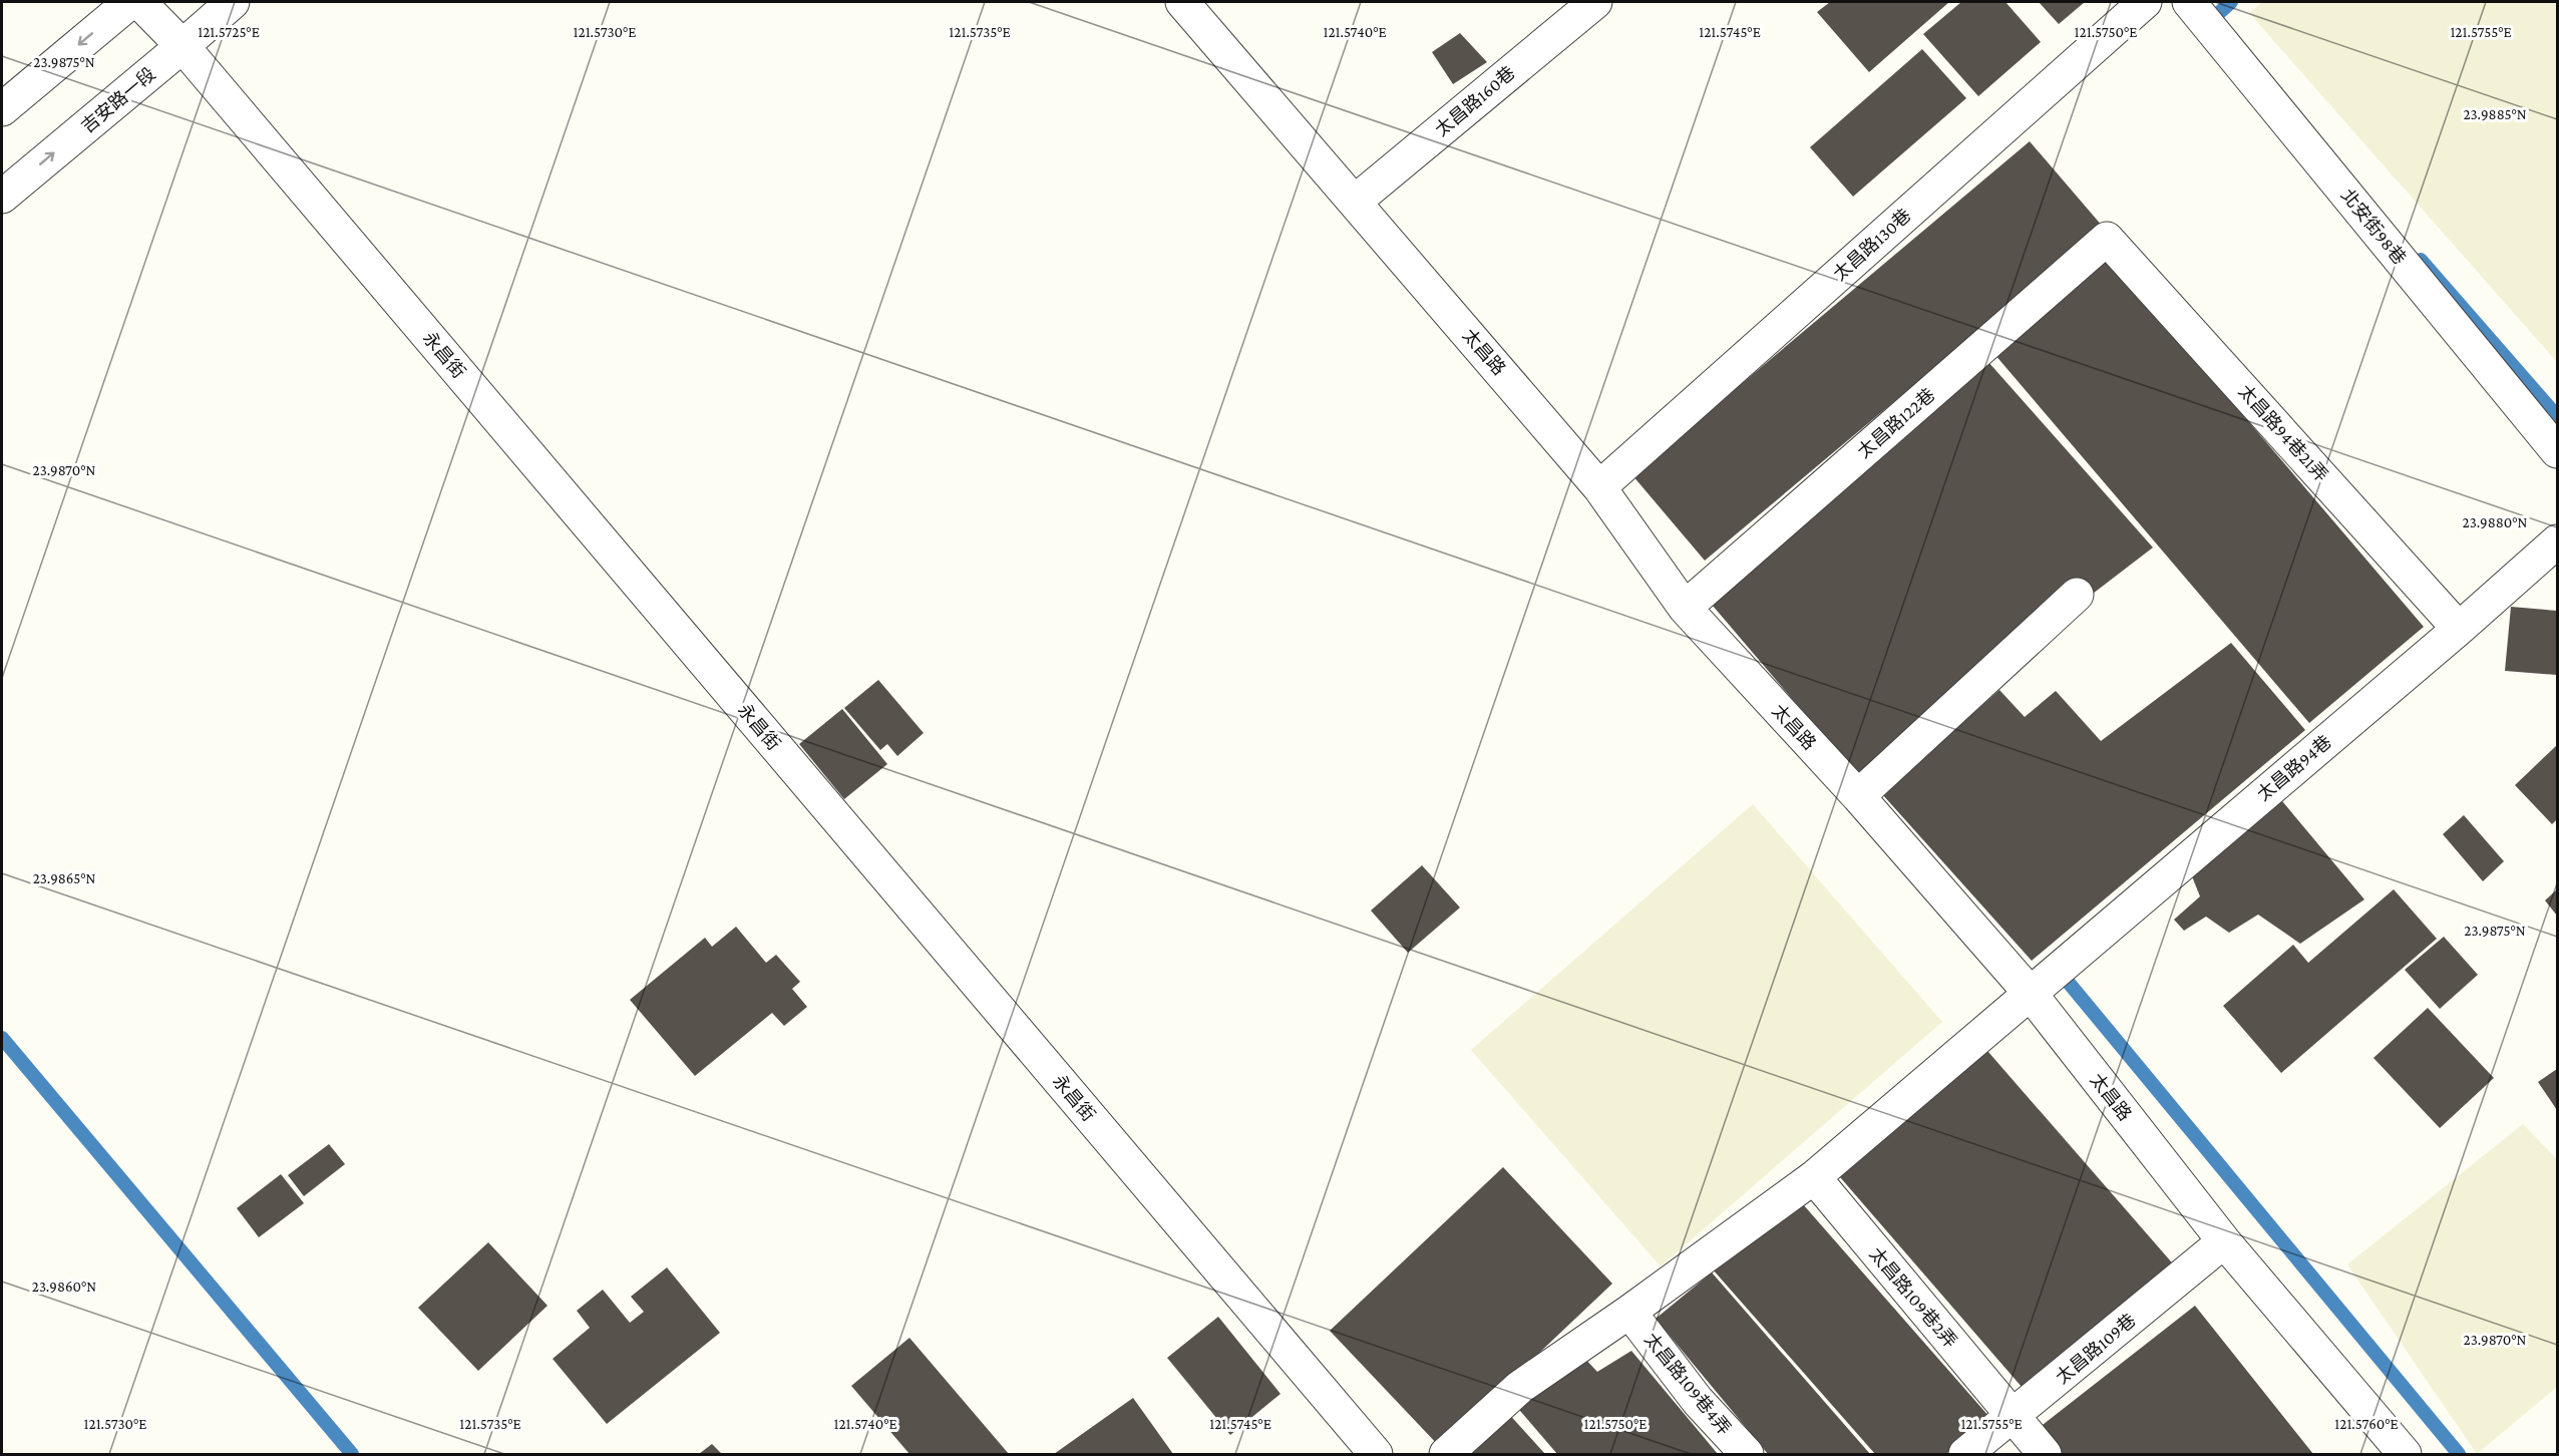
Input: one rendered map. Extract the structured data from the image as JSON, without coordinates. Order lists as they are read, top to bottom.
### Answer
{
  "streets": {
    "street": [
      "吉安路一段",
      "太昌路160巷",
      "北安街98巷",
      "太昌路130巷",
      "太昌路",
      "永昌街",
      "太昌路122巷",
      "太昌路94巷21弄",
      "太昌路94巷",
      "太昌路109巷2弄",
      "太昌路109巷",
      "太昌路109巷4弄"
    ]
  },
  "crossings": [
    ["吉安路一段", "永昌街"],
    ["太昌路160巷", "太昌路"],
    ["太昌路130巷", "太昌路"],
    ["太昌路", "太昌路122巷"],
    ["太昌路", "太昌路94巷"],
    ["太昌路", "太昌路109巷"],
    ["太昌路122巷", "太昌路94巷21弄"],
    ["太昌路94巷21弄", "太昌路94巷"],
    ["太昌路94巷", "太昌路109巷2弄"],
    ["太昌路94巷", "太昌路109巷4弄"],
    ["太昌路109巷2弄", "太昌路109巷"]
  ],
  "coordinates": [
    "121.5755°E",
    "121.5725°E",
    "121.5730°E",
    "121.5735°E",
    "121.5740°E",
    "121.5745°E",
    "121.5750°E",
    "23.9875°N",
    "23.9885°N",
    "23.9870°N",
    "23.9880°N",
    "23.9865°N",
    "23.9860°N",
    "121.5760°E"
  ]
}
